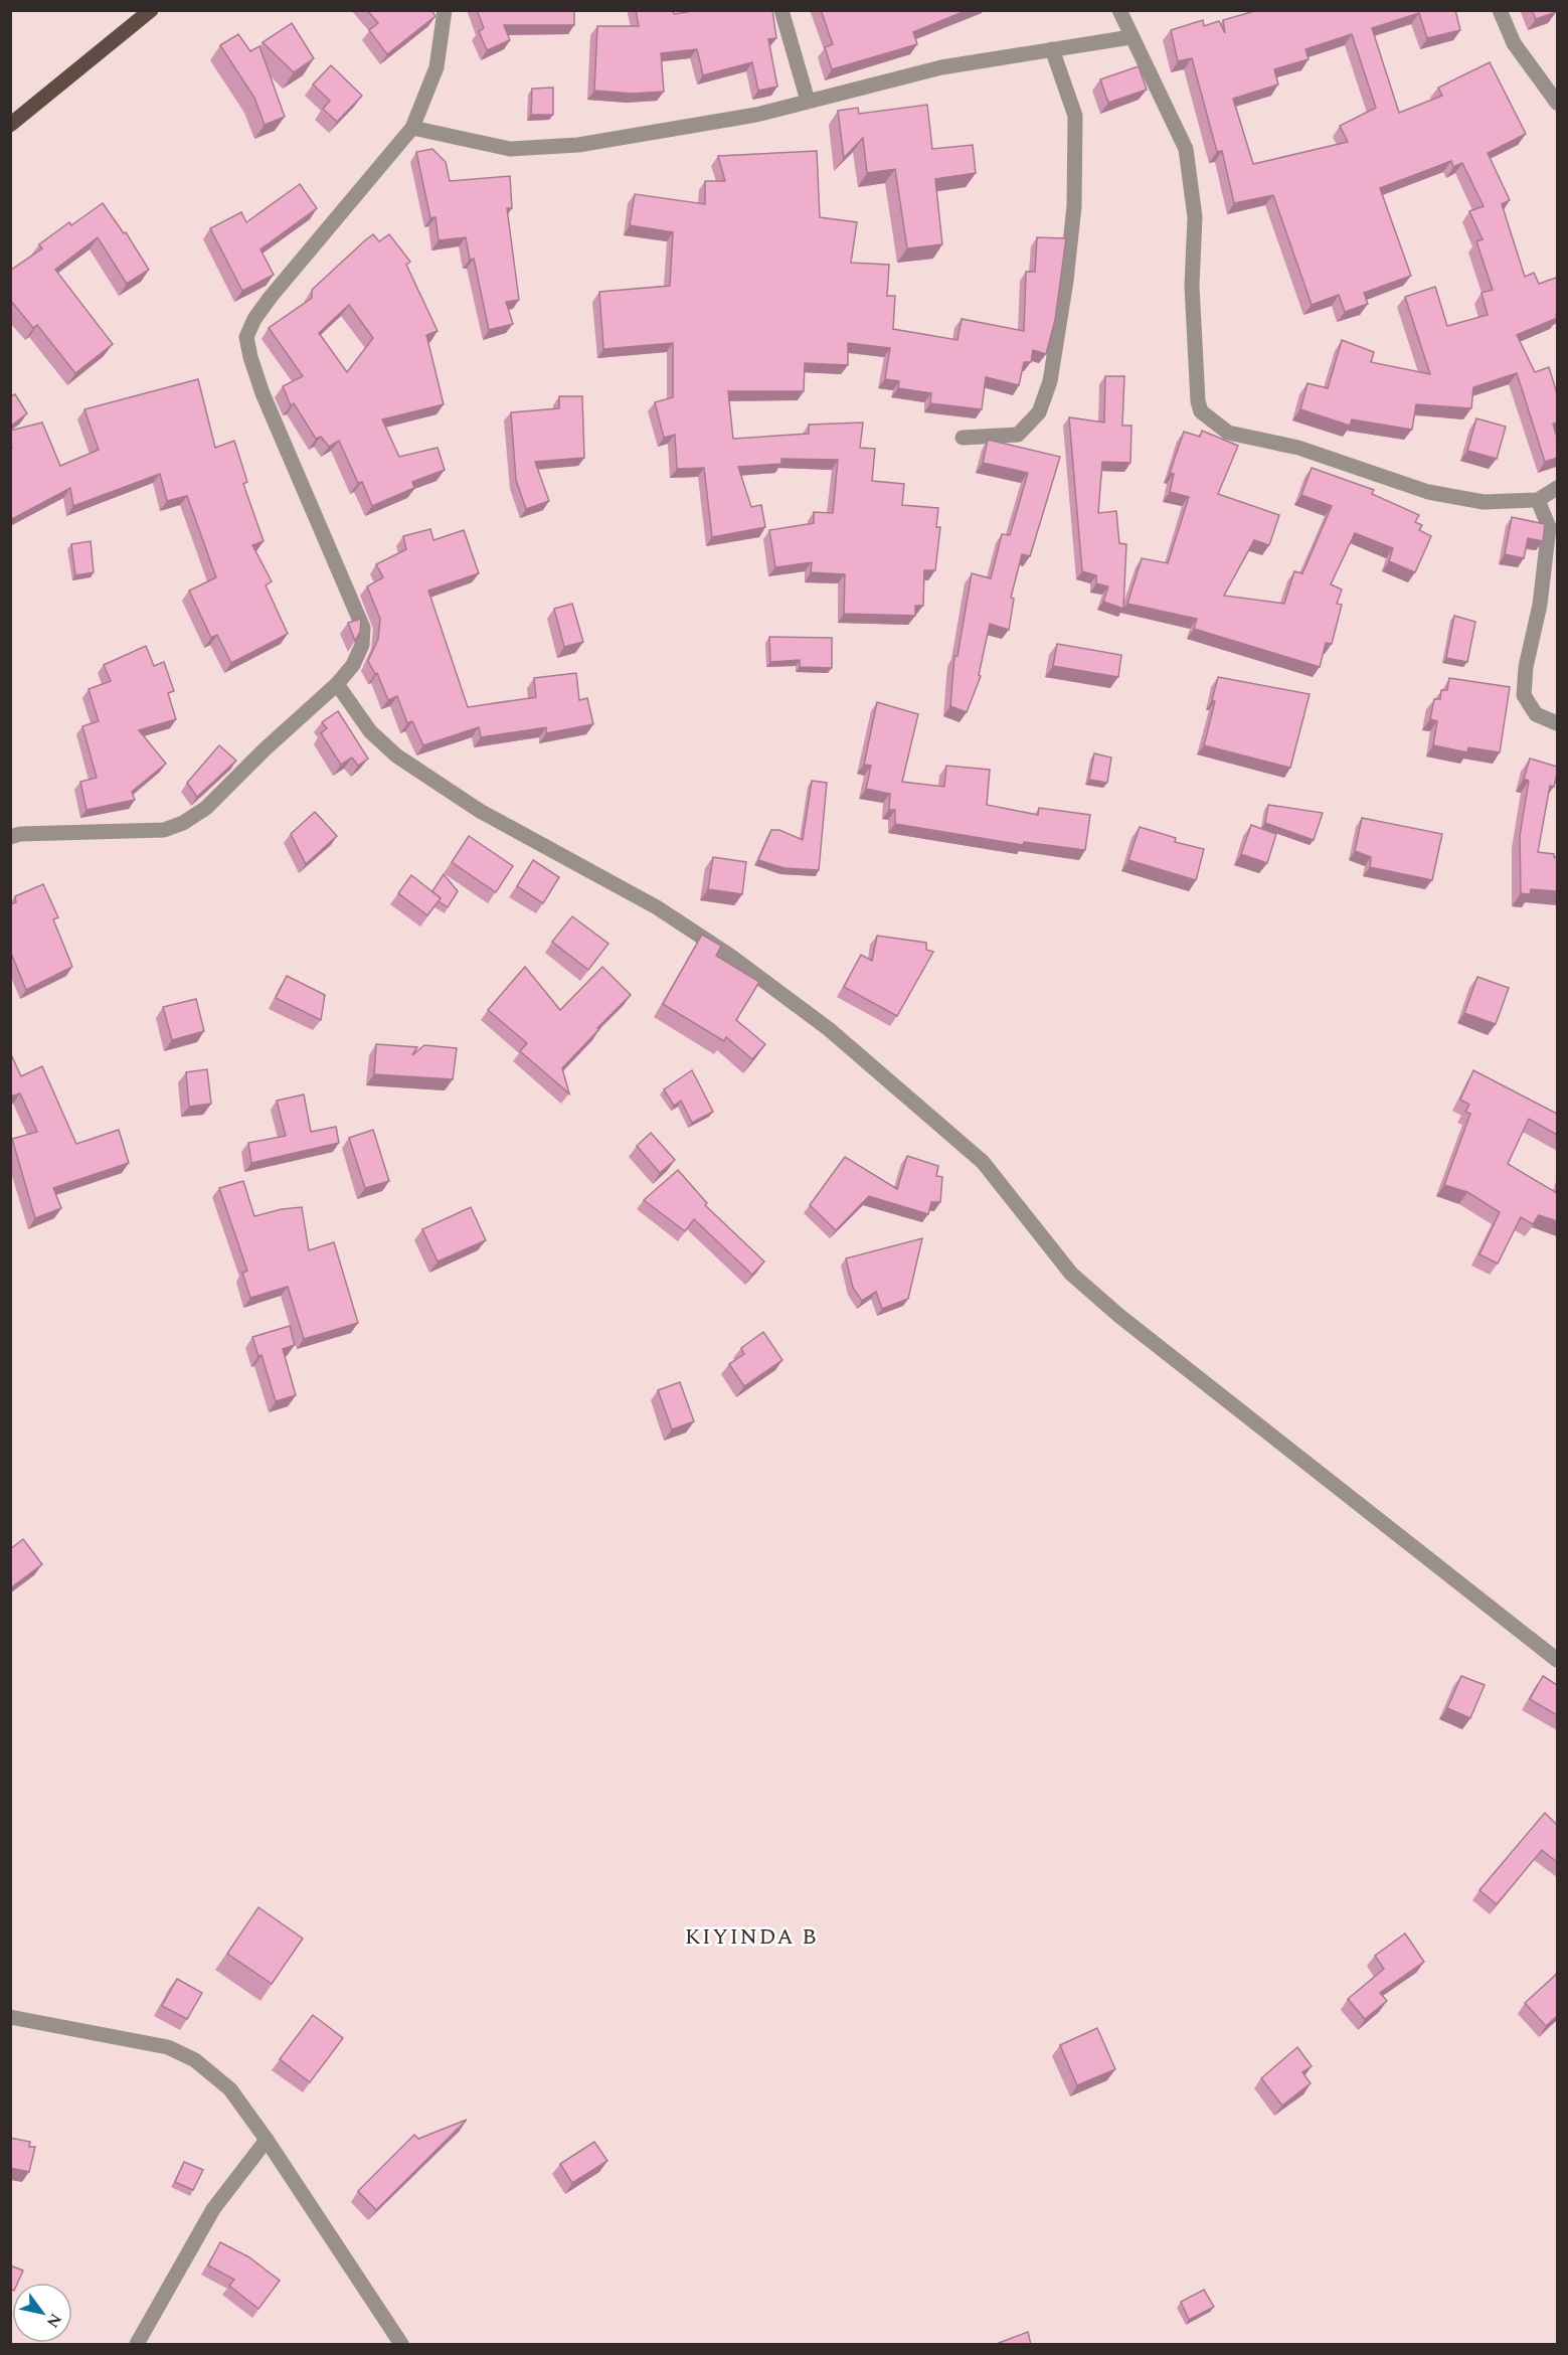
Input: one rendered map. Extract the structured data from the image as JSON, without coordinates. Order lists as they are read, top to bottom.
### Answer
{
  "districts": ["KIYINDA B"],
  "north": "bottom right"
}
